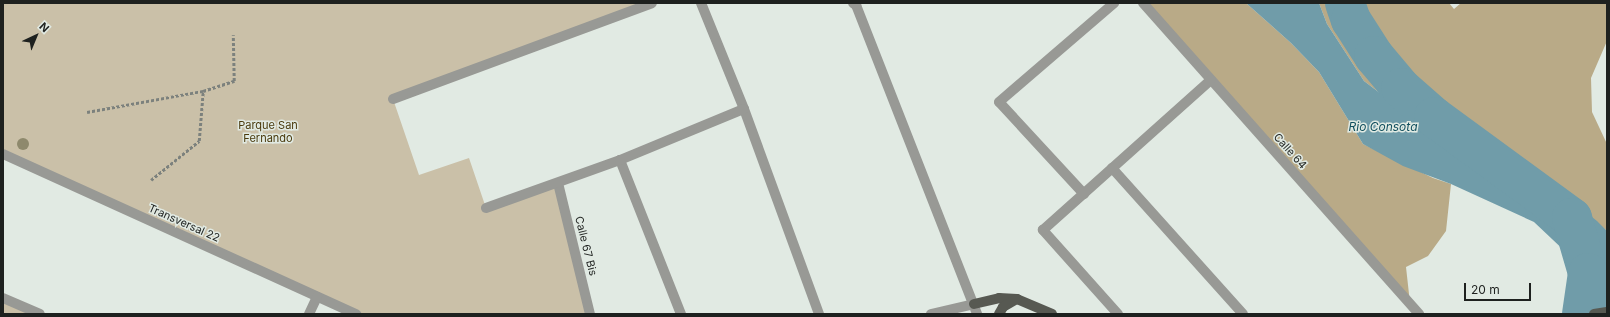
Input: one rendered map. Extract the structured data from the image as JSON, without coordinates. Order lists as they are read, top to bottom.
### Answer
{
  "streets": {
    "street": ["Calle 64", "Transversal 22", "Calle 67 Bis"]
  },
  "water": ["Rio Consota"],
  "parks": ["Parque San Fernando"],
  "scale_bar": "20 m",
  "north": "top right"
}
